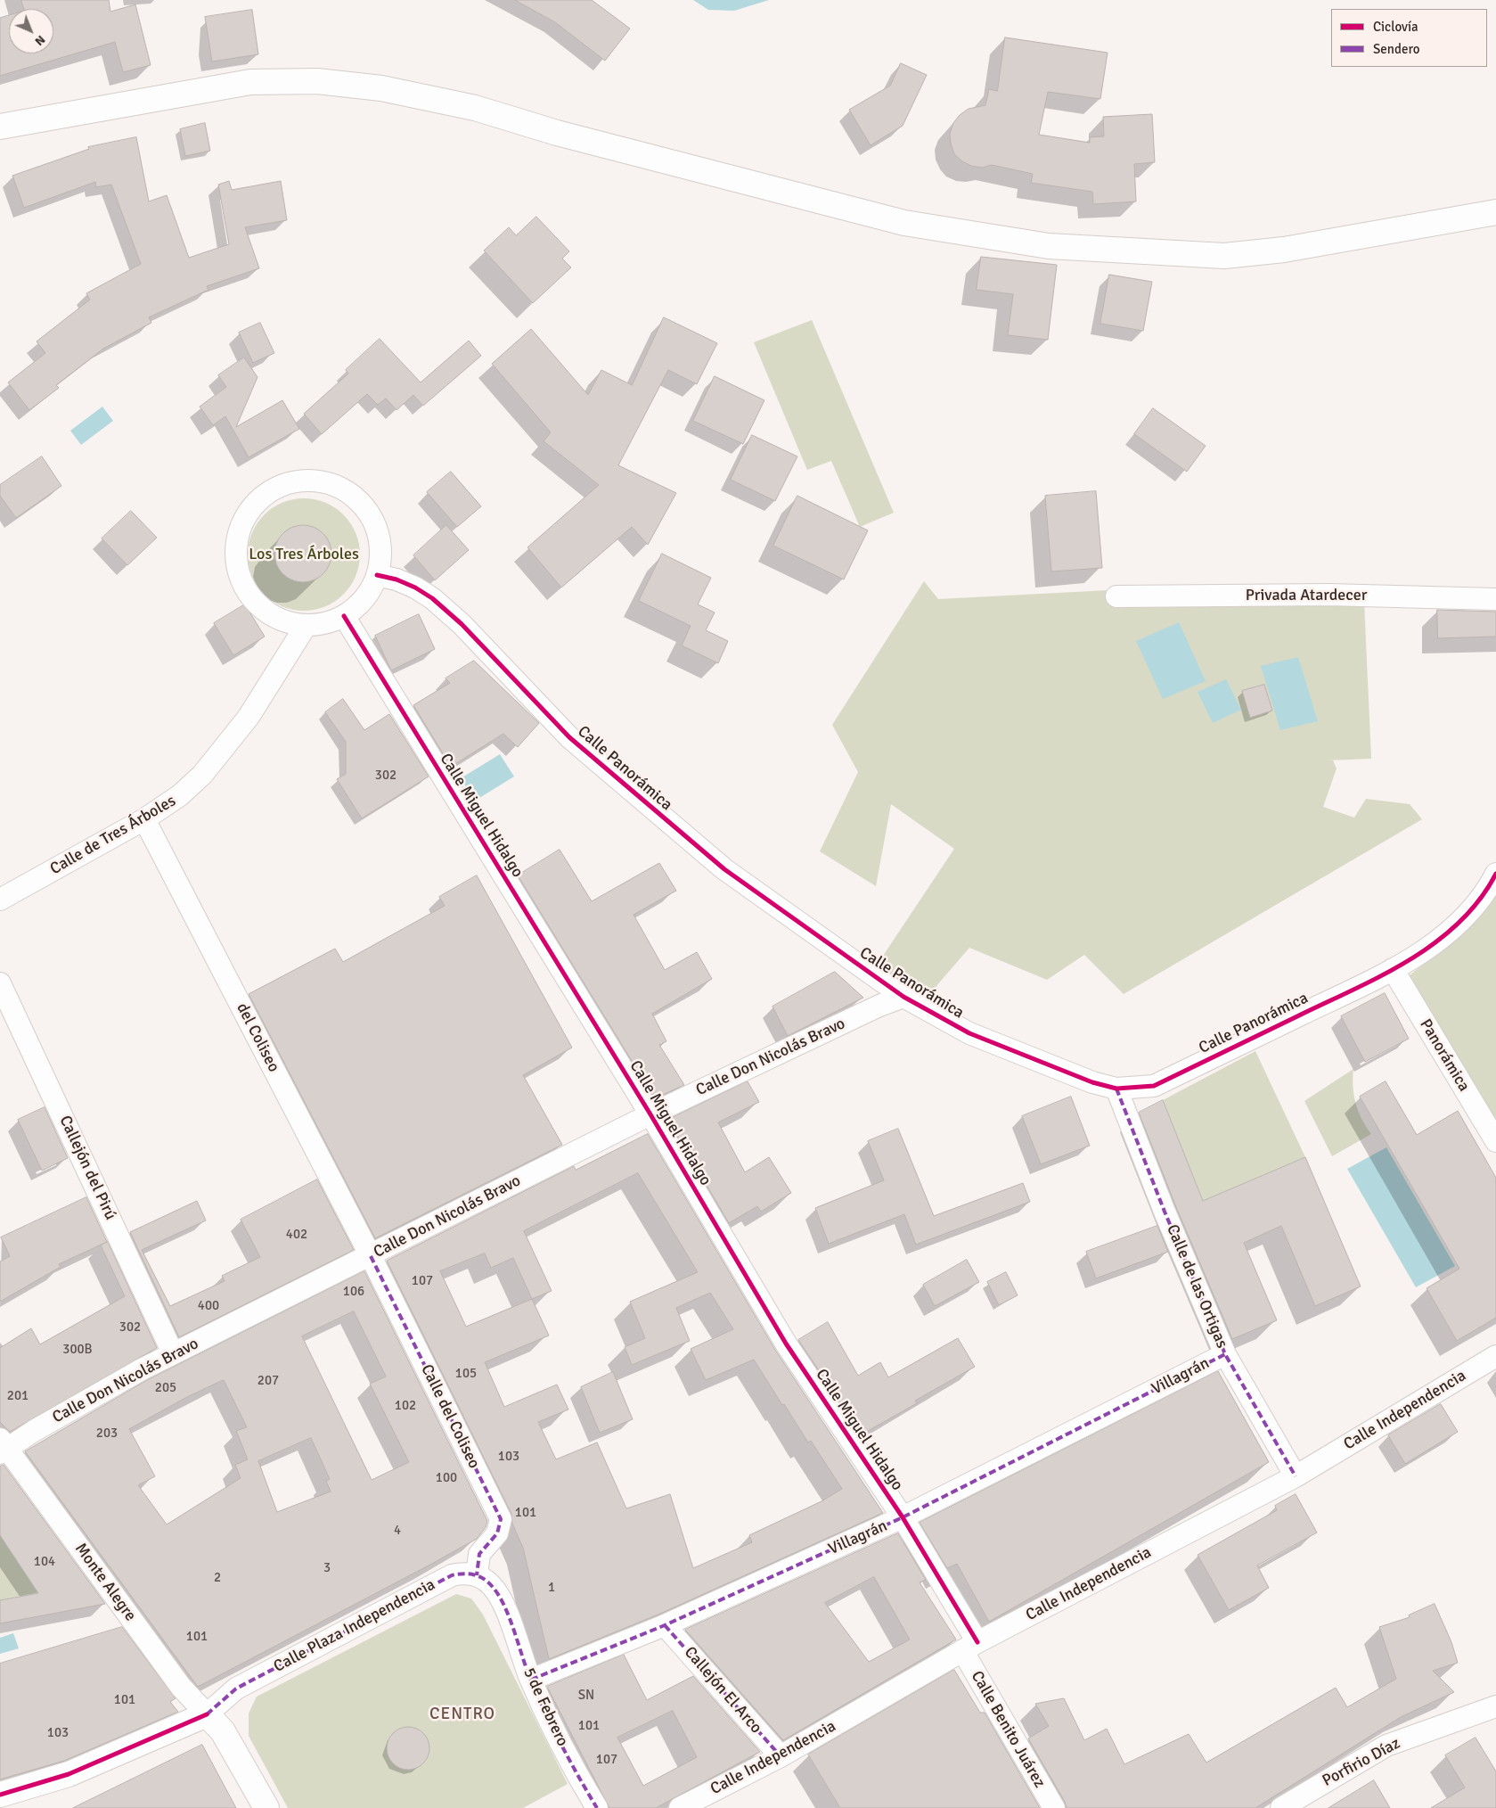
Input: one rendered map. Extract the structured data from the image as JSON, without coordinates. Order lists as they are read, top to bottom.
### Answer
{
  "streets": {
    "street": [
      "Privada Atardecer",
      "Calle Panorámica",
      "Calle Miguel Hidalgo",
      "Calle de Tres Árboles",
      "del Coliseo",
      "Panorámica",
      "Calle Don Nicolás Bravo",
      "Callejón del Pirú",
      "Calle de las Ortigas",
      "Villagrán",
      "Calle Independencia",
      "Calle del Coliseo",
      "Monte Alegre",
      "Calle Plaza Independencia",
      "Callejón El Arco",
      "5 de Febrero",
      "Calle Benito Juárez",
      "Porfirio Díaz"
    ]
  },
  "crossings": [
    ["Calle Panorámica", "Calle Miguel Hidalgo"],
    ["Calle Panorámica", "Calle de Tres Árboles"],
    ["Calle Panorámica", "Panorámica"],
    ["Calle Panorámica", "Calle Don Nicolás Bravo"],
    ["Calle Panorámica", "Calle de las Ortigas"],
    ["Calle Miguel Hidalgo", "Calle de Tres Árboles"],
    ["Calle Miguel Hidalgo", "Calle Don Nicolás Bravo"],
    ["Calle Miguel Hidalgo", "Villagrán"],
    ["Calle Miguel Hidalgo", "Calle Independencia"],
    ["Calle Miguel Hidalgo", "Calle Benito Juárez"],
    ["Calle de Tres Árboles", "del Coliseo"],
    ["del Coliseo", "Calle Don Nicolás Bravo"],
    ["del Coliseo", "Calle del Coliseo"],
    ["Calle Don Nicolás Bravo", "Callejón del Pirú"],
    ["Calle Don Nicolás Bravo", "Calle del Coliseo"],
    ["Calle Don Nicolás Bravo", "Monte Alegre"],
    ["Calle de las Ortigas", "Villagrán"],
    ["Calle de las Ortigas", "Calle Independencia"],
    ["Villagrán", "Callejón El Arco"],
    ["Villagrán", "5 de Febrero"],
    ["Calle Independencia", "Callejón El Arco"],
    ["Calle Independencia", "Calle Benito Juárez"],
    ["Calle del Coliseo", "Calle Plaza Independencia"],
    ["Calle del Coliseo", "5 de Febrero"],
    ["Monte Alegre", "Calle Plaza Independencia"],
    ["Calle Plaza Independencia", "5 de Febrero"]
  ],
  "districts": ["CENTRO"],
  "parks": ["Los Tres Árboles"],
  "house_numbers": [
    "302",
    "402",
    "107",
    "106",
    "400",
    "302",
    "300B",
    "105",
    "207",
    "205",
    "201",
    "102",
    "203",
    "103",
    "100",
    "101",
    "4",
    "104",
    "3",
    "2",
    "1",
    "101",
    "SN",
    "101",
    "101",
    "103",
    "107"
  ],
  "legend": ["Ciclovía", "Sendero"],
  "north": "bottom right"
}
